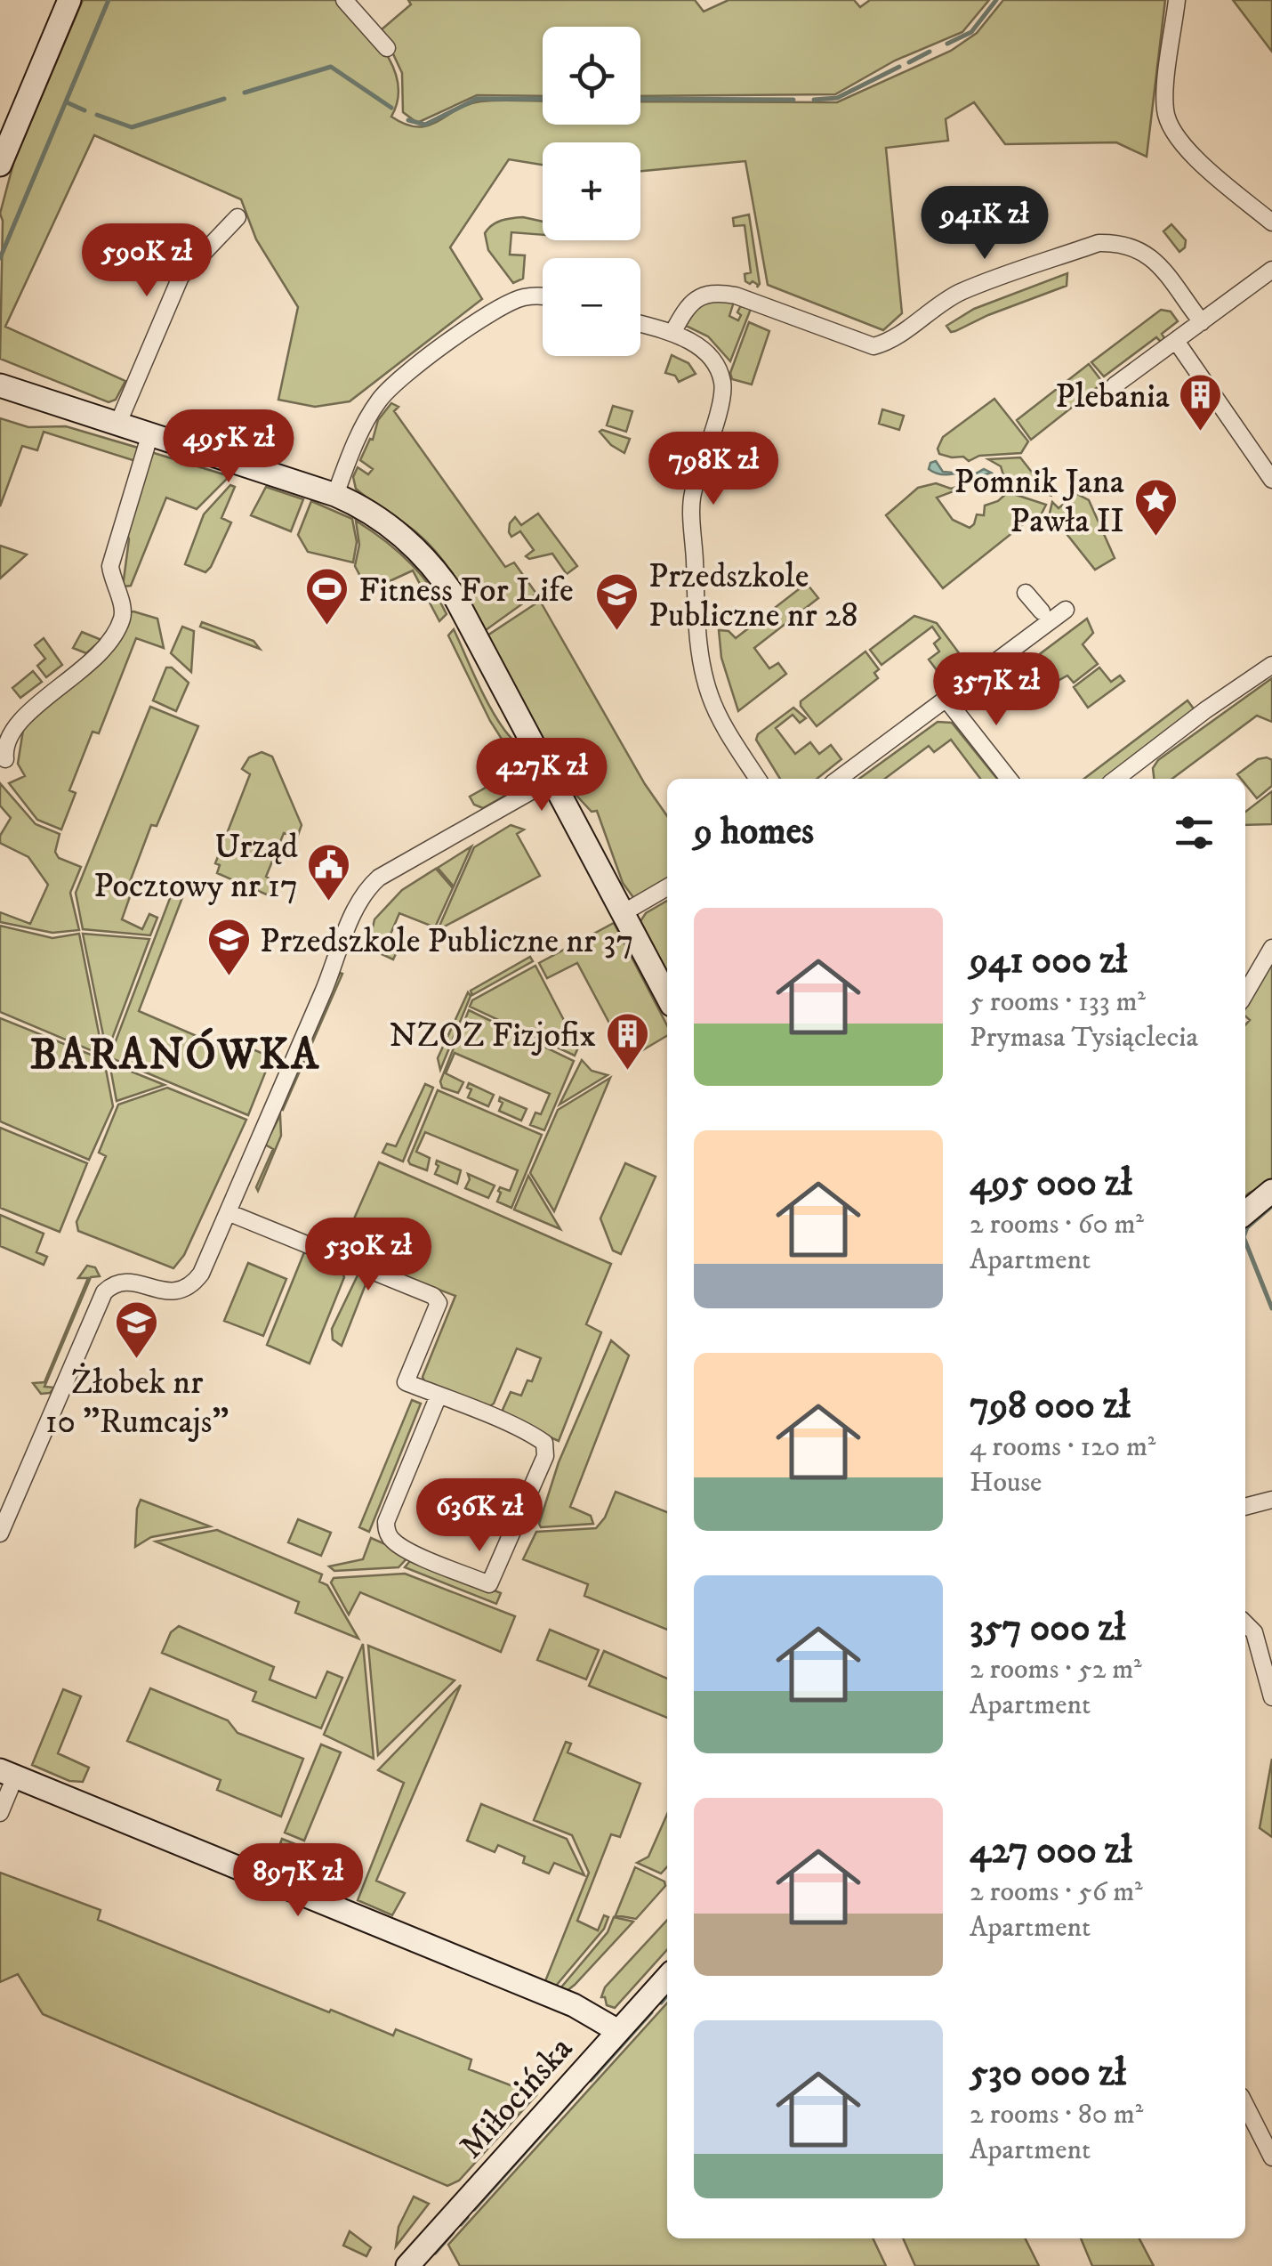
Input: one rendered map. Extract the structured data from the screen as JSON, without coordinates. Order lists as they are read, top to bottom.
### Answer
{
  "streets": {
    "street": ["Miłocińska"]
  },
  "districts": ["BARANÓWKA"],
  "places": {
    "building": ["Plebania", "NZOZ Fizjofix"],
    "place": ["Pomnik Jana Pawła II"],
    "sports": ["Fitness For Life"],
    "school or university": ["Przedszkole Publiczne nr 28", "Przedszkole Publiczne nr 37", "Żłobek nr 10 \"Rumcajs\""],
    "public building": ["Urząd Pocztowy nr 17"]
  },
  "page": {
    "map_buttons": ["+", "−"],
    "price": [
      "941K zł",
      "590K zł",
      "495K zł",
      "798K zł",
      "357K zł",
      "427K zł",
      "530K zł",
      "636K zł",
      "897K zł"
    ],
    "heading": "9 homes",
    "list": [
      {
        "name": "941 000 zł",
        "note": "5 rooms · 133 m² · Prymasa Tysiąclecia"
      },
      {
        "name": "495 000 zł",
        "note": "2 rooms · 60 m² · Apartment"
      },
      {
        "name": "798 000 zł",
        "note": "4 rooms · 120 m² · House"
      },
      {
        "name": "357 000 zł",
        "note": "2 rooms · 52 m² · Apartment"
      },
      {
        "name": "427 000 zł",
        "note": "2 rooms · 56 m² · Apartment"
      },
      {
        "name": "530 000 zł",
        "note": "2 rooms · 80 m² · Apartment"
      }
    ]
  }
}
